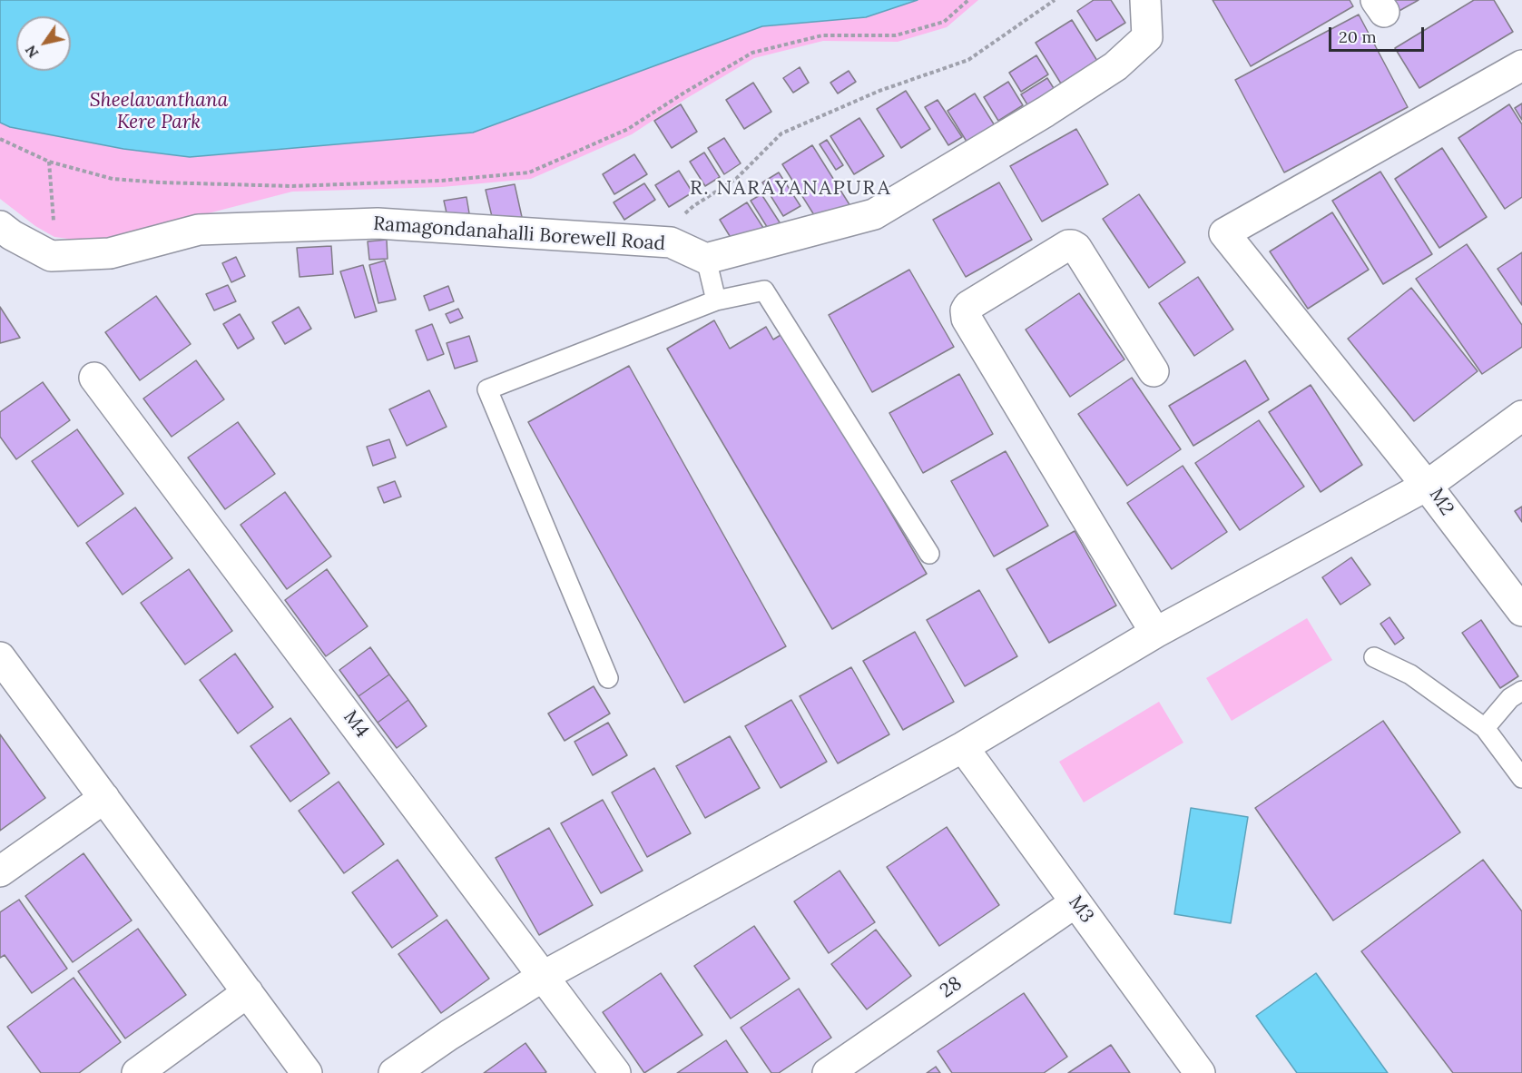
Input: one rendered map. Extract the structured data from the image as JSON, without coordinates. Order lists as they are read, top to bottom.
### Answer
{
  "streets": {
    "street": [
      "Ramagondanahalli Borewell Road",
      "M2",
      "M4",
      "M3",
      "28"
    ]
  },
  "crossings": [
    ["M3", "28"]
  ],
  "districts": ["R. NARAYANAPURA"],
  "parks": ["Sheelavanthana Kere Park"],
  "scale_bar": "20 m",
  "north": "bottom left"
}
